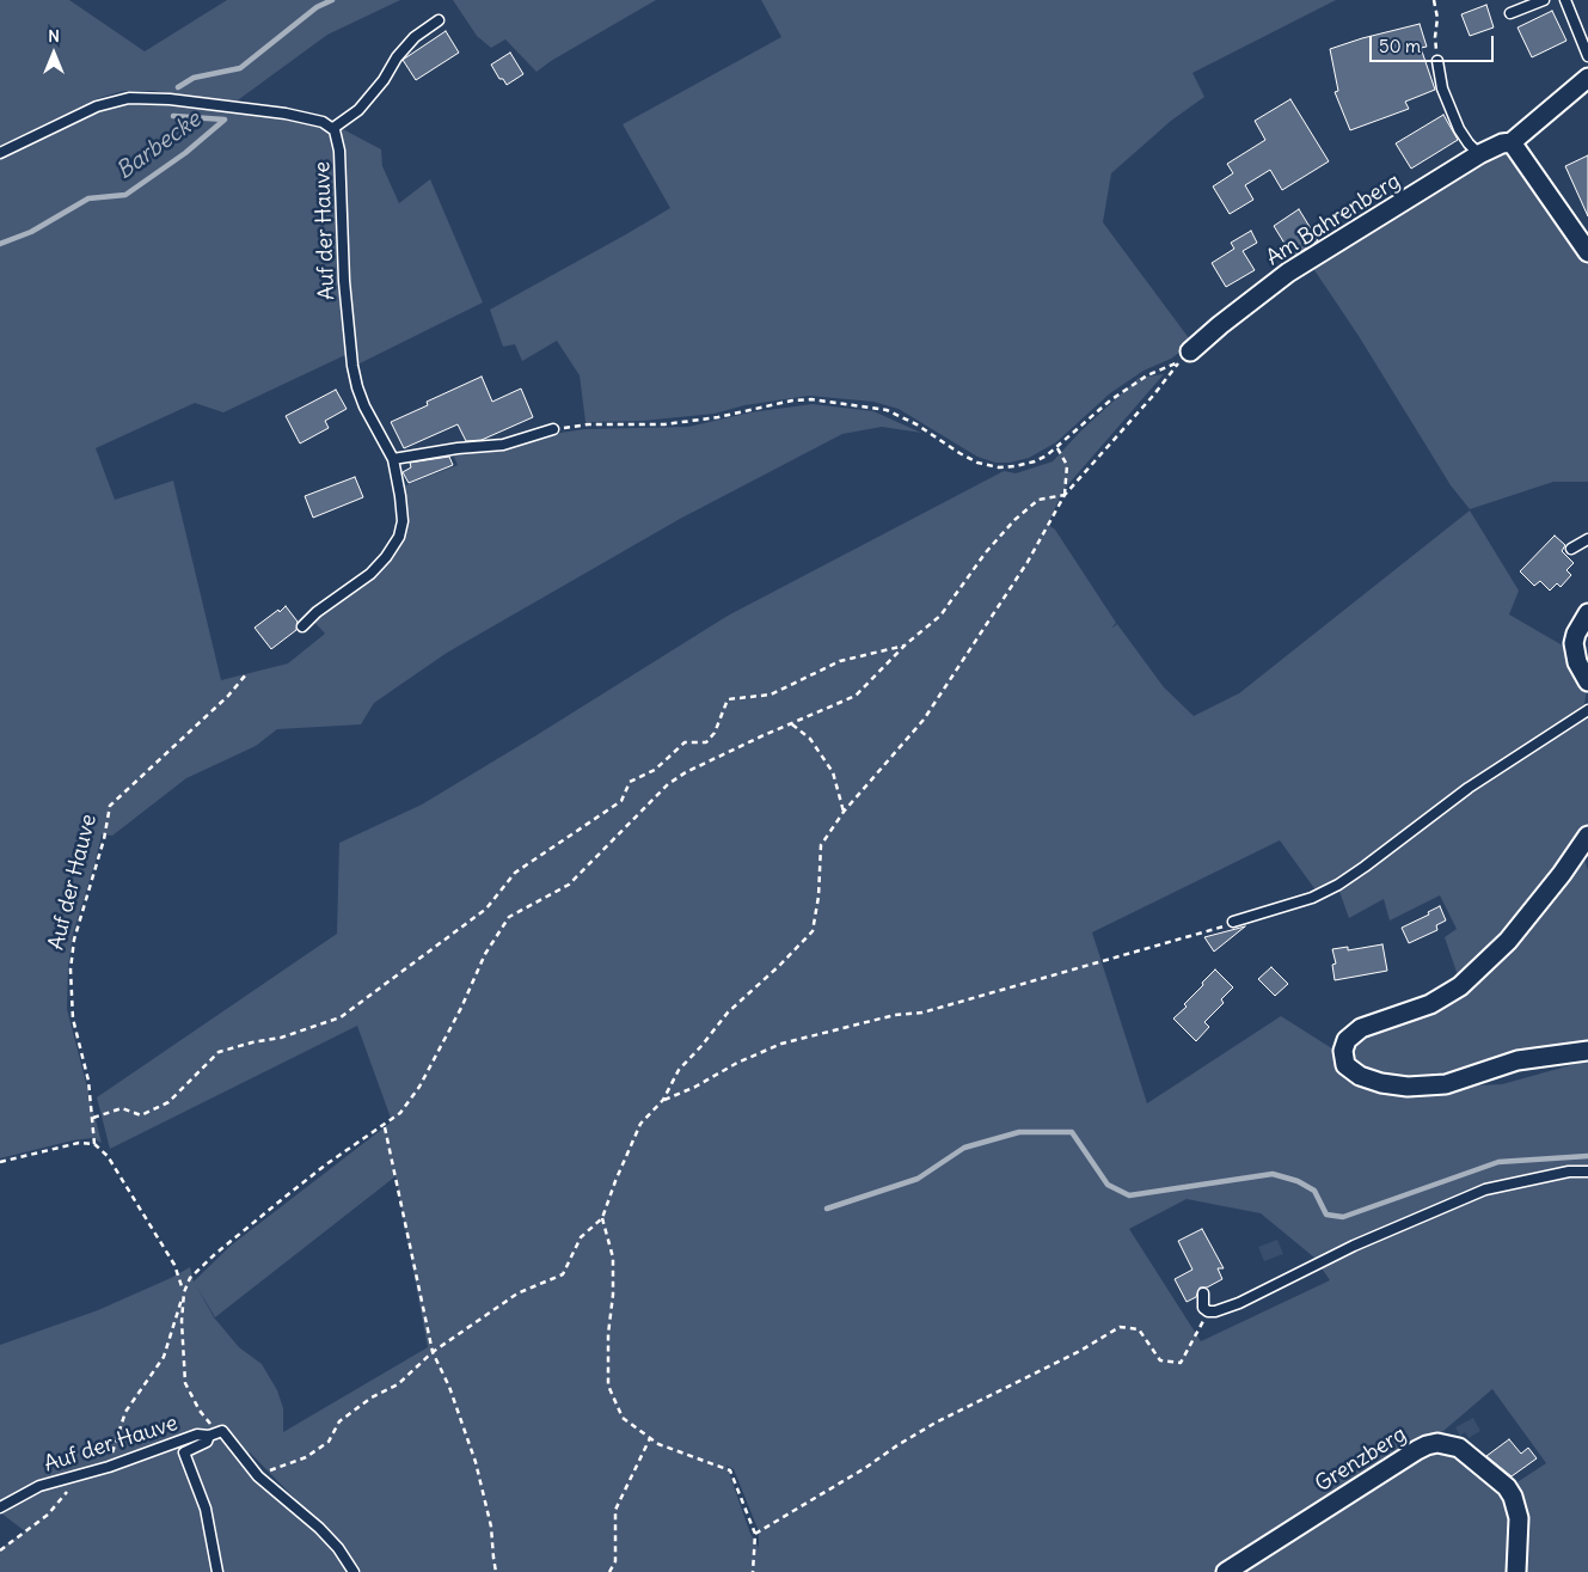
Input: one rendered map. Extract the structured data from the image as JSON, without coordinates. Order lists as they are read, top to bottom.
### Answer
{
  "streets": {
    "street": ["Am Bahrenberg", "Grenzberg"],
    "lane": ["Auf der Hauve"]
  },
  "water": ["Barbecke"],
  "scale_bar": "50 m",
  "north": "top"
}
